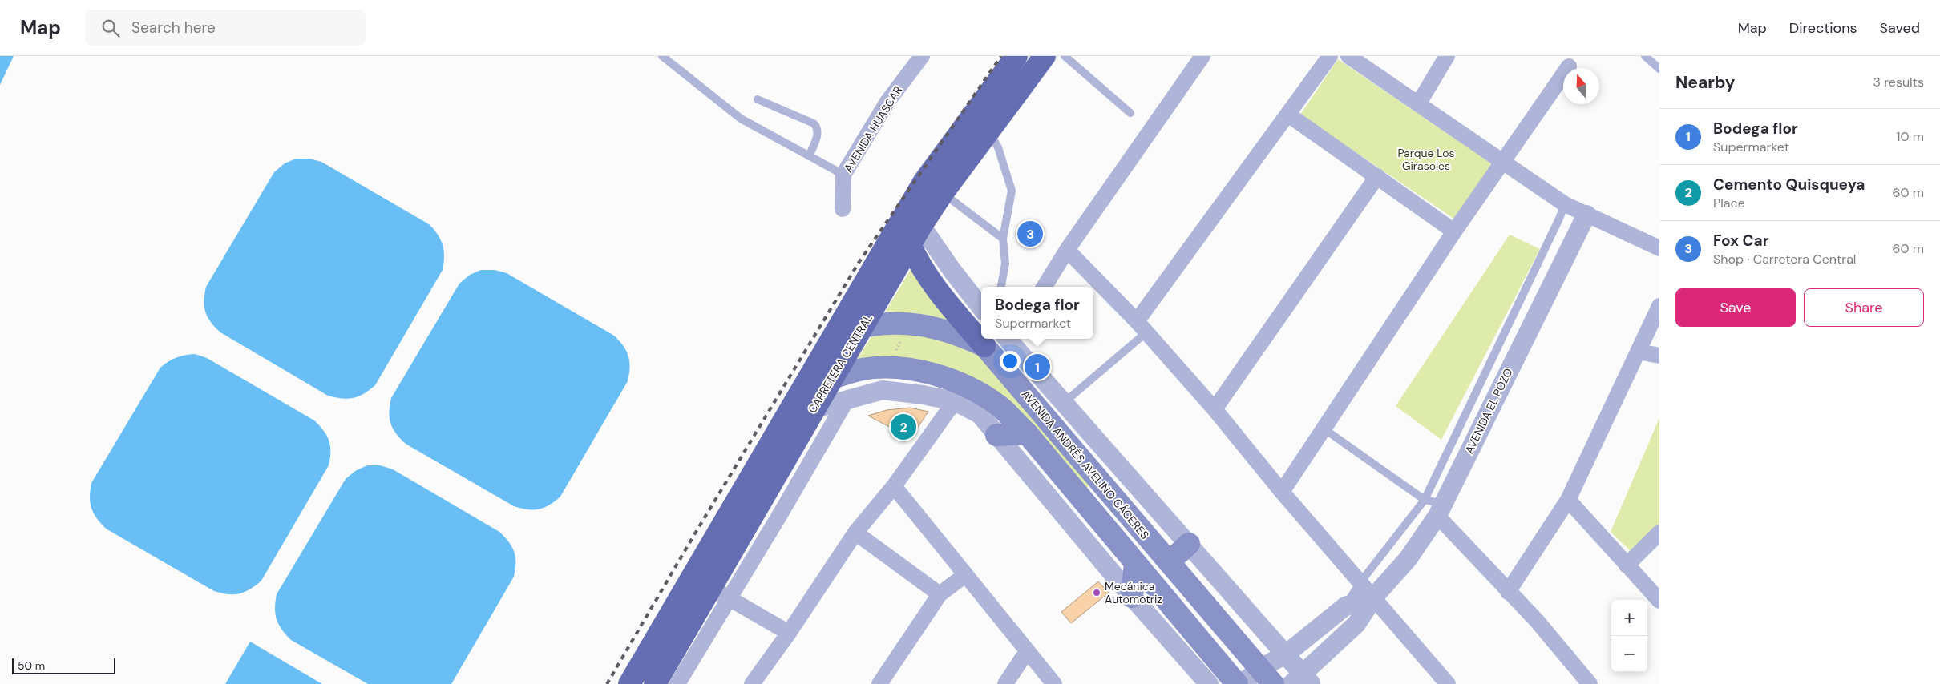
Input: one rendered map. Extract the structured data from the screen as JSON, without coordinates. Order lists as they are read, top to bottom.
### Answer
{
  "streets": {
    "highway": ["CARRETERA CENTRAL"],
    "main road": ["AVENIDA ANDRÉS AVELINO CÁCERES"],
    "street": ["AVENIDA HUASCAR", "AVENIDA EL POZO"]
  },
  "crossings": [
    ["CARRETERA CENTRAL", "AVENIDA ANDRÉS AVELINO CÁCERES"],
    ["AVENIDA EL POZO", "AVENIDA ANDRÉS AVELINO CÁCERES"]
  ],
  "parks": ["Parque Los Girasoles"],
  "places": ["Mecánica Automotriz"],
  "scale_bar": "50 m",
  "north": "top",
  "page": {
    "header": "Map",
    "search": "Search here",
    "nav": ["Map", "Directions", "Saved"],
    "heading": ["Nearby", "3 results"],
    "list": [
      {
        "mark": "1",
        "name": "Bodega flor",
        "note": "Supermarket",
        "value": "10 m"
      },
      {
        "mark": "2",
        "name": "Cemento Quisqueya",
        "note": "Place",
        "value": "60 m"
      },
      {
        "mark": "3",
        "name": "Fox Car",
        "note": "Shop · Carretera Central",
        "value": "60 m"
      }
    ],
    "pins": ["3", "1", "2"],
    "buttons": ["Save", "Share"],
    "popup": ["Bodega flor", "Supermarket"],
    "map_buttons": ["+", "−"],
    "scale": "50 m"
  }
}
